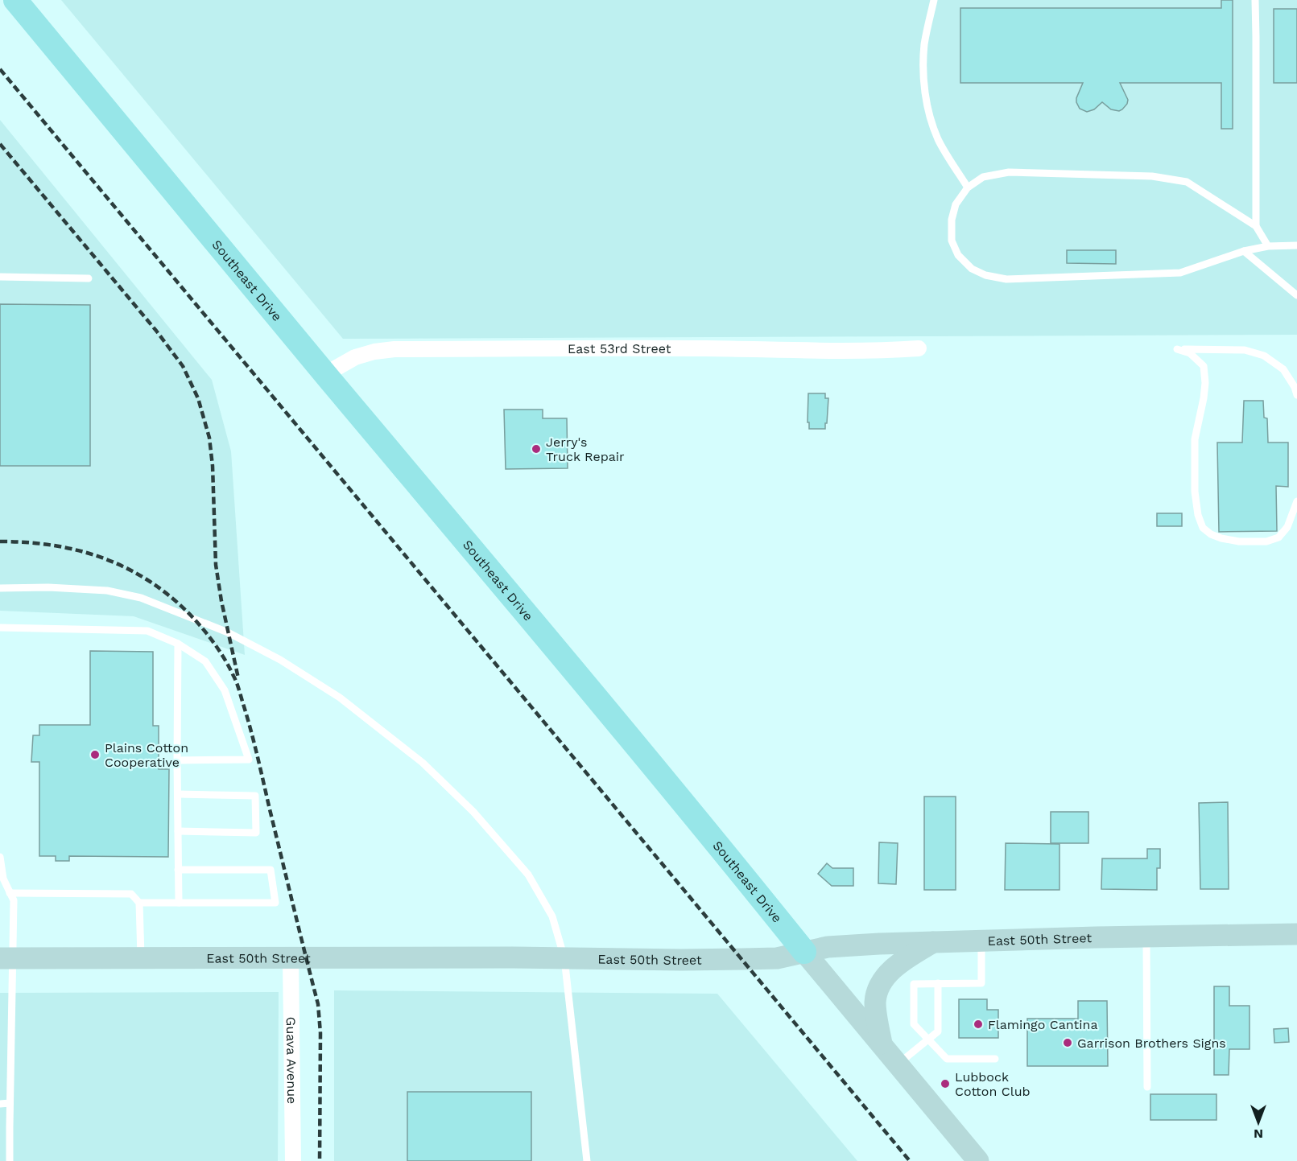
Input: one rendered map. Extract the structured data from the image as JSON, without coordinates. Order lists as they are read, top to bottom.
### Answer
{
  "streets": {
    "main road": ["Southeast Drive", "East 50th Street"],
    "street": ["East 53rd Street", "Guava Avenue"]
  },
  "crossings": [
    ["Southeast Drive", "East 53rd Street"],
    ["Southeast Drive", "East 50th Street"],
    ["East 50th Street", "Guava Avenue"]
  ],
  "places": [
    "Jerry's Truck Repair",
    "Plains Cotton Cooperative",
    "Flamingo Cantina",
    "Garrison Brothers Signs",
    "Lubbock Cotton Club"
  ],
  "north": "bottom"
}
